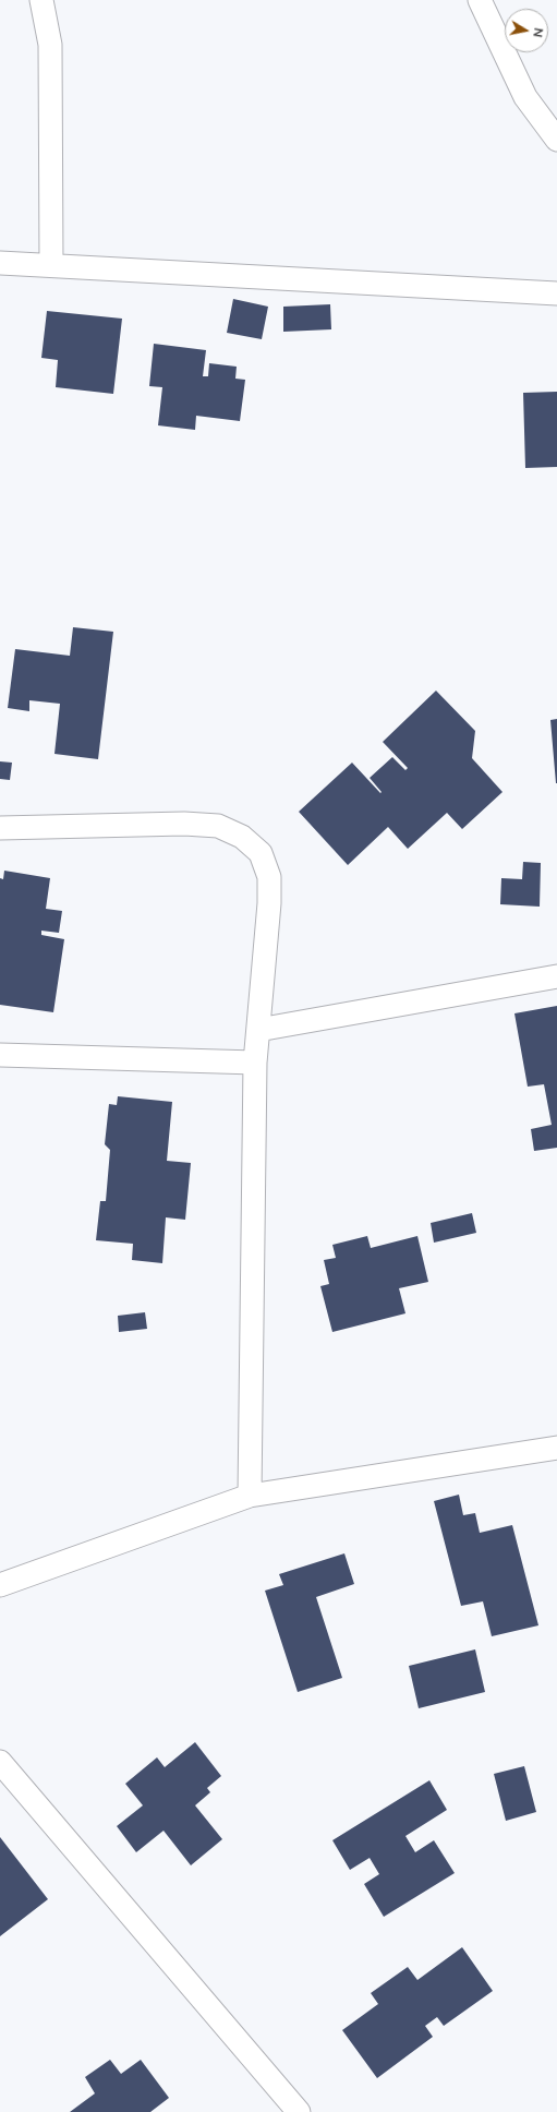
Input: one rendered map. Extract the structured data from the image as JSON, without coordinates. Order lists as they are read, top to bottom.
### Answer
{
  "north": "right"
}
